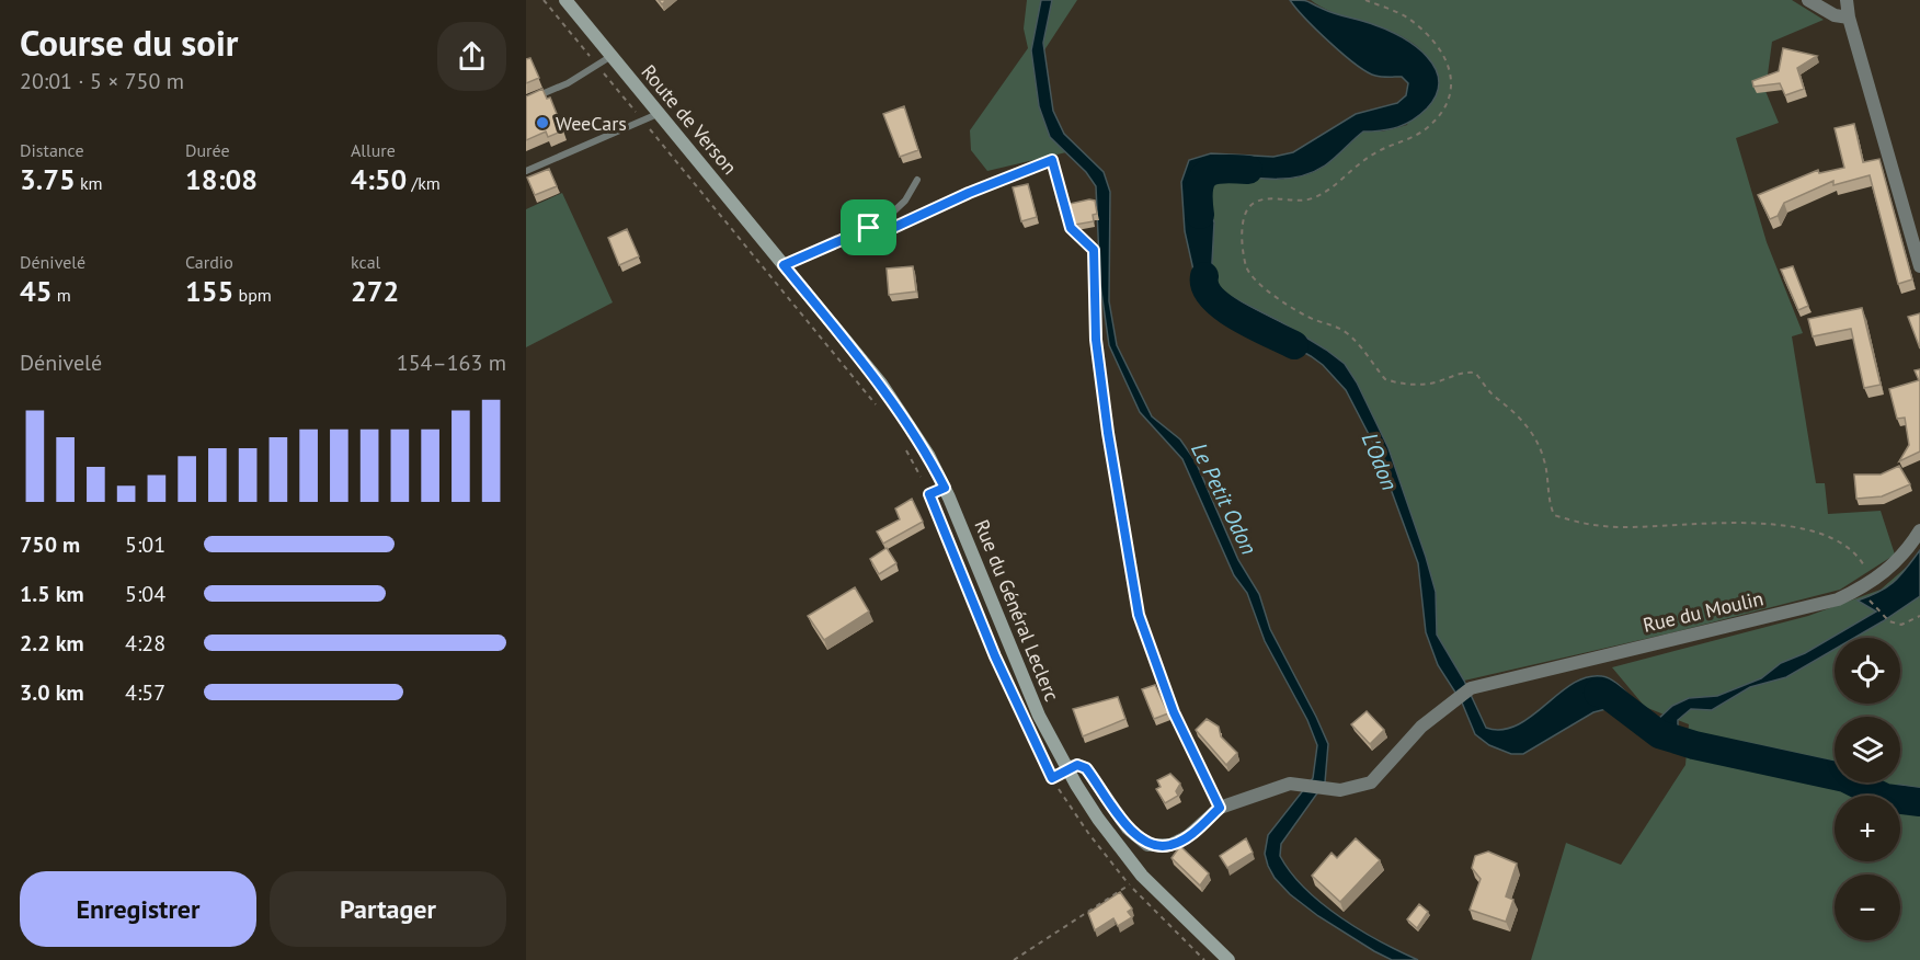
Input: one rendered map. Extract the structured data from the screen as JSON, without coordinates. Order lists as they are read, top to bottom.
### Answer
{
  "streets": {
    "main road": ["Route de Verson", "Rue du Général Leclerc"],
    "street": ["Rue du Moulin"]
  },
  "crossings": [
    ["Route de Verson", "Rue du Général Leclerc"]
  ],
  "water": ["L'Odon", "Le Petit Odon"],
  "places": ["WeeCars"],
  "page": {
    "heading": ["Course du soir", "20:01 · 5 × 750 m"],
    "stats": [
      ["Distance", "3.75 km"],
      ["Durée", "18:08"],
      ["Allure", "4:50 /km"],
      ["Dénivelé", "45 m"],
      ["Cardio", "155 bpm"],
      ["kcal", "272"]
    ],
    "chart": ["Dénivelé", "154–163 m"],
    "list": [
      {
        "name": "750 m",
        "note": "5:01"
      },
      {
        "name": "1.5 km",
        "note": "5:04"
      },
      {
        "name": "2.2 km",
        "note": "4:28"
      },
      {
        "name": "3.0 km",
        "note": "4:57"
      }
    ],
    "map_buttons": ["+", "−"],
    "buttons": ["Enregistrer", "Partager"]
  }
}
